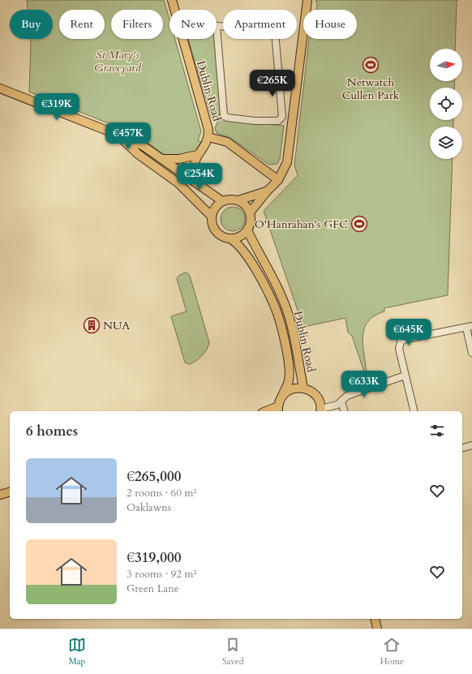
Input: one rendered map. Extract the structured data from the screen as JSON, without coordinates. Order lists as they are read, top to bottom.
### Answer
{
  "streets": {
    "main road": ["Dublin Road"]
  },
  "parks": ["St Mary's Graveyard"],
  "places": {
    "sports": ["Netwatch Cullen Park", "O'Hanrahan's GFC"],
    "building": ["NUA"]
  },
  "north": "right",
  "page": {
    "chip": [
      "Buy",
      "Rent",
      "Filters",
      "New",
      "Apartment",
      "House"
    ],
    "price": [
      "€265K",
      "€319K",
      "€457K",
      "€254K",
      "€645K",
      "€633K"
    ],
    "heading": "6 homes",
    "list": [
      {
        "name": "€265,000",
        "note": "2 rooms · 60 m² · Oaklawns"
      },
      {
        "name": "€319,000",
        "note": "3 rooms · 92 m² · Green Lane"
      }
    ],
    "tabs": ["Map", "Saved", "Home"]
  }
}
